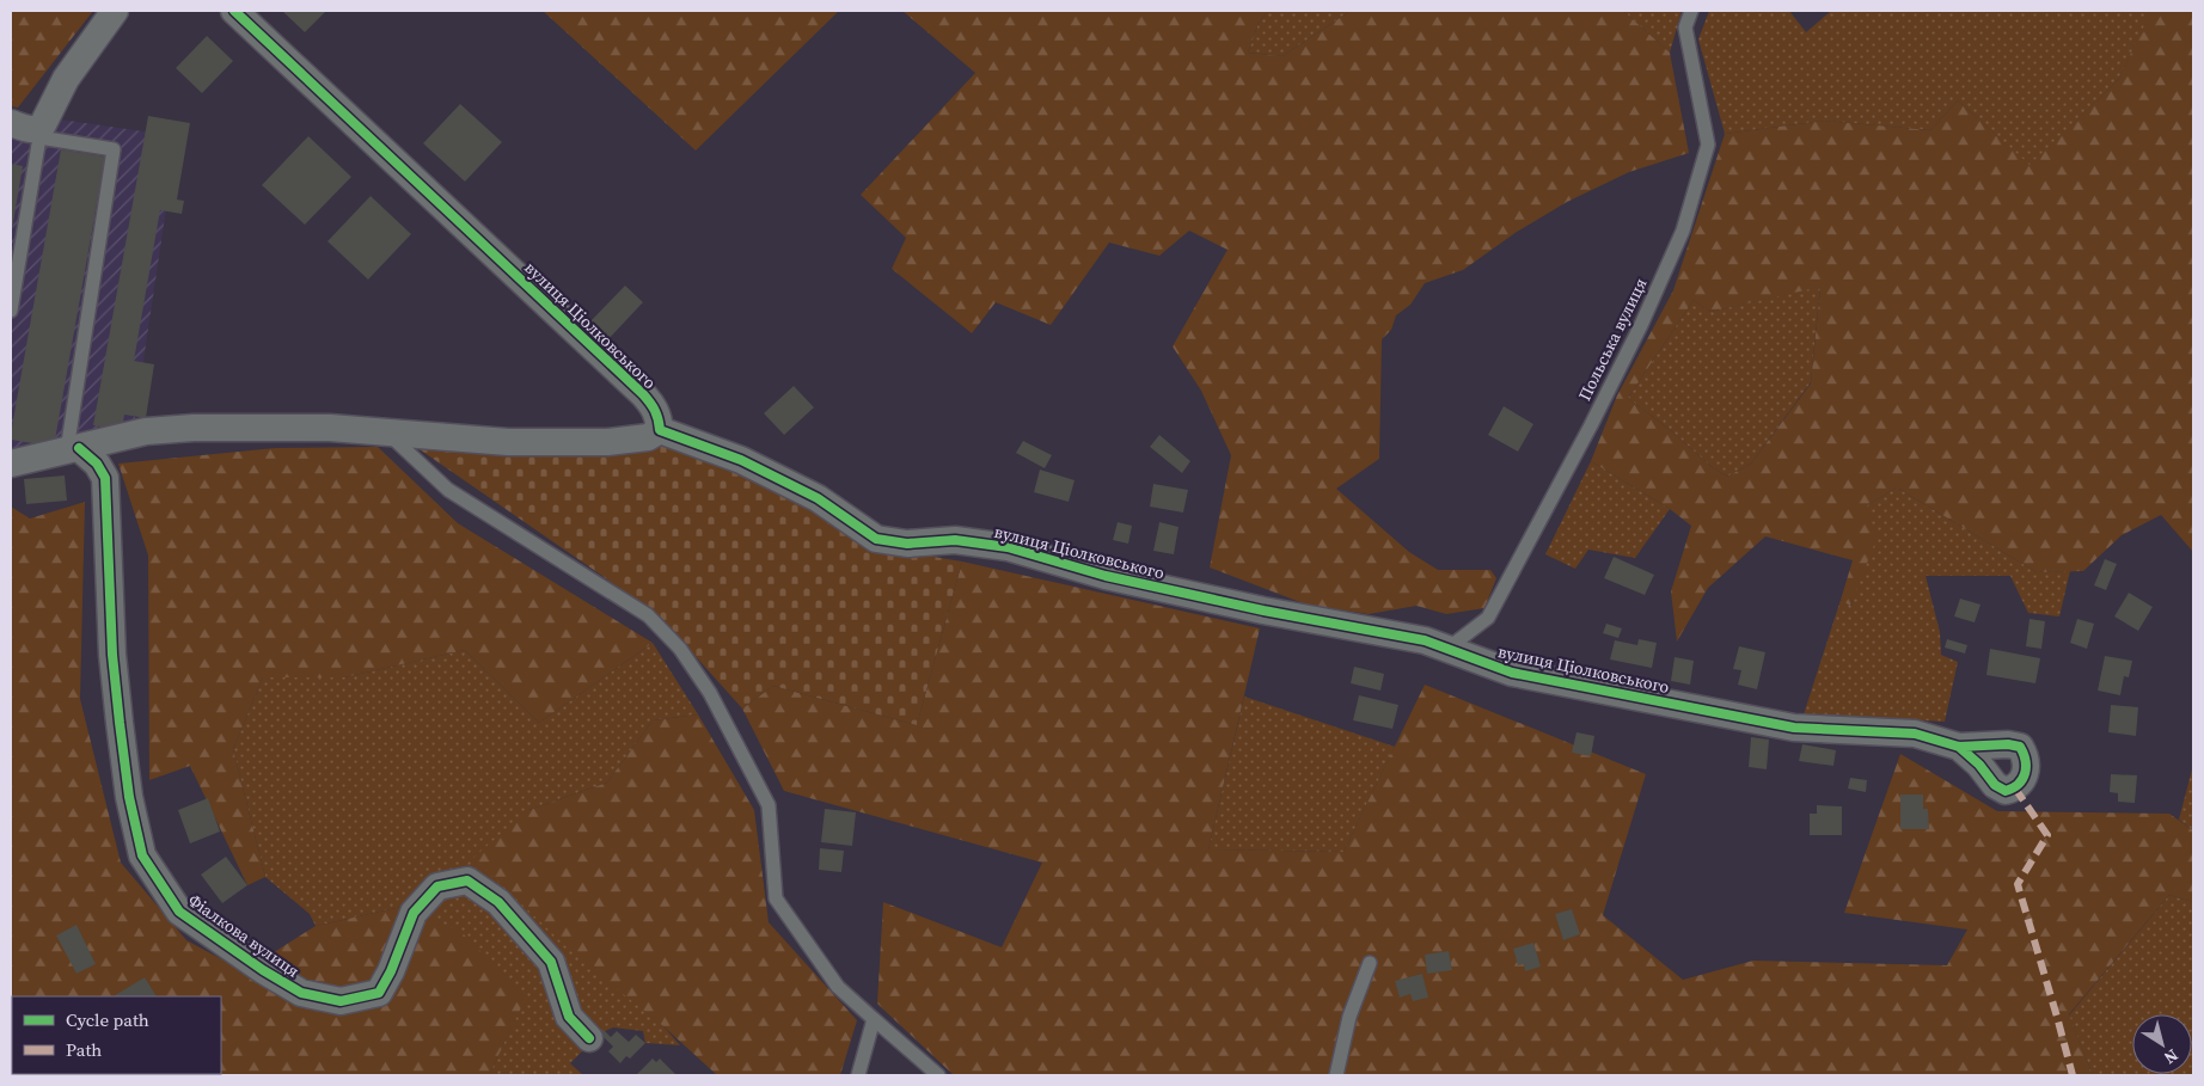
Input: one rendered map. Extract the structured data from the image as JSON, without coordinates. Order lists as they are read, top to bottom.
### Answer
{
  "streets": {
    "street": ["вулиця Ціолковського", "Фіалкова вулиця"],
    "lane": ["Польська вулиця"]
  },
  "crossings": [
    ["вулиця Ціолковського", "Польська вулиця"]
  ],
  "legend": ["Cycle path", "Path"],
  "north": "bottom right"
}
